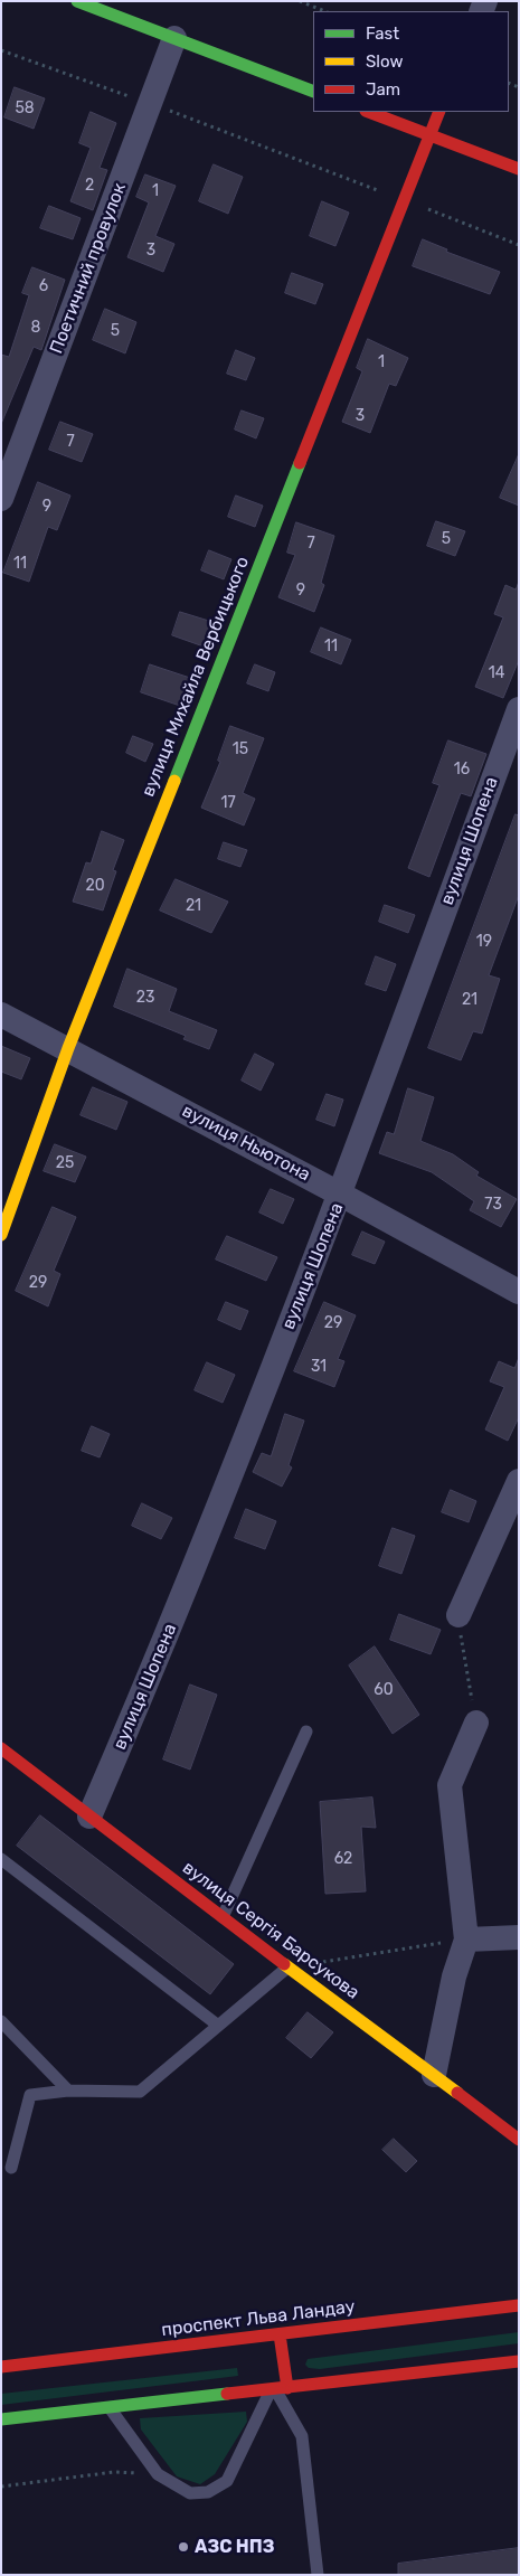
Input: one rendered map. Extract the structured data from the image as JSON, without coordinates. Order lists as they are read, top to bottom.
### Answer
{
  "streets": {
    "main road": ["вулиця Михайла Вербицького", "вулиця Сергія Барсукова", "проспект Льва Ландау"],
    "street": ["Поетичний провулок", "вулиця Шопена", "вулиця Ньютона"]
  },
  "crossings": [
    ["вулиця Михайла Вербицького", "вулиця Ньютона"],
    ["вулиця Шопена", "вулиця Ньютона"],
    ["вулиця Шопена", "вулиця Сергія Барсукова"]
  ],
  "places": ["АЗС НПЗ"],
  "house_numbers": [
    "58",
    "2",
    "1",
    "3",
    "6",
    "8",
    "5",
    "1",
    "3",
    "7",
    "9",
    "5",
    "7",
    "11",
    "9",
    "11",
    "14",
    "15",
    "16",
    "17",
    "20",
    "21",
    "19",
    "23",
    "21",
    "25",
    "73",
    "29",
    "29",
    "31",
    "60",
    "62"
  ],
  "legend": ["Fast", "Slow", "Jam"]
}
